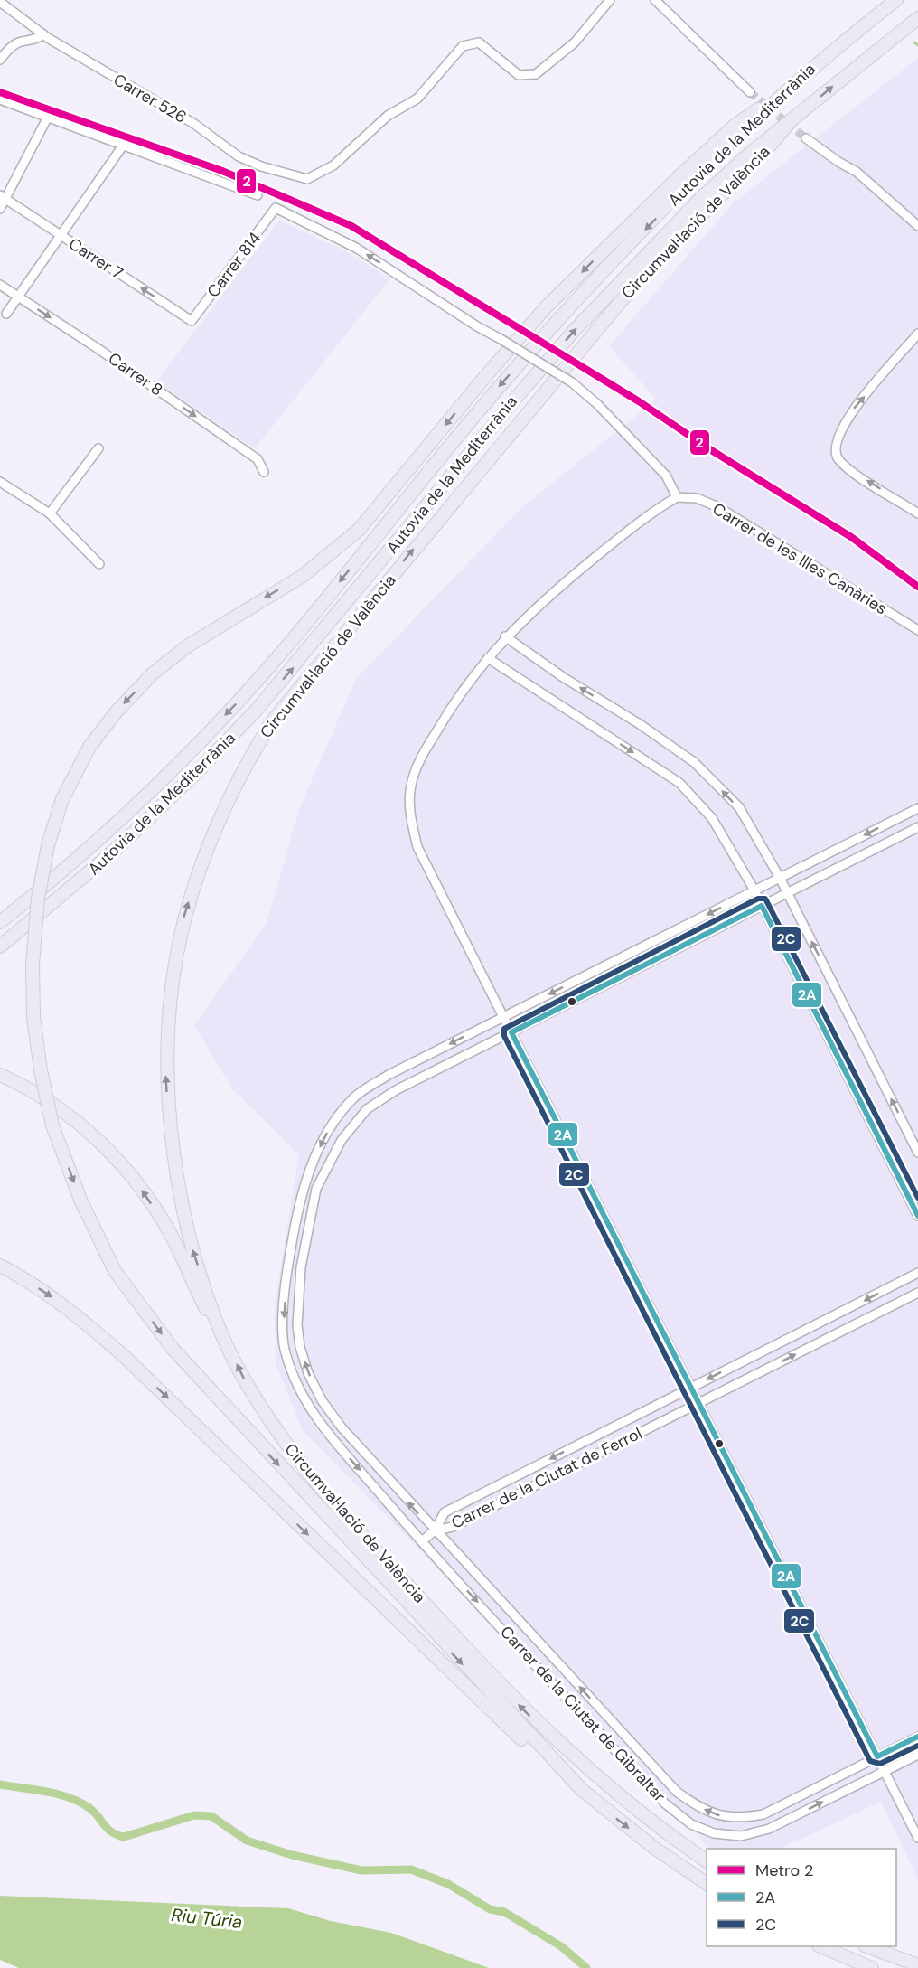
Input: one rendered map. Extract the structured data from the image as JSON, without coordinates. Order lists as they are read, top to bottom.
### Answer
{
  "streets": {
    "highway": ["Autovia de la Mediterrània", "Circumval·lació de València"],
    "street": [
      "Carrer 526",
      "Carrer 7",
      "Carrer 814",
      "Carrer 8",
      "Carrer de les Illes Canàries",
      "Carrer de la Ciutat de Ferrol",
      "Carrer de la Ciutat de Gibraltar"
    ]
  },
  "crossings": [
    ["Autovia de la Mediterrània", "Circumval·lació de València"],
    ["Autovia de la Mediterrània", "Carrer 814"],
    ["Carrer 7", "Carrer 814"],
    ["Carrer de la Ciutat de Ferrol", "Carrer de la Ciutat de Gibraltar"]
  ],
  "one_way": ["Carrer 7", "Carrer 8"],
  "water": ["Riu Túria"],
  "lines": ["metro line 2", "transit line 2C", "transit line 2A"],
  "legend": ["Metro 2", "2A", "2C"]
}
